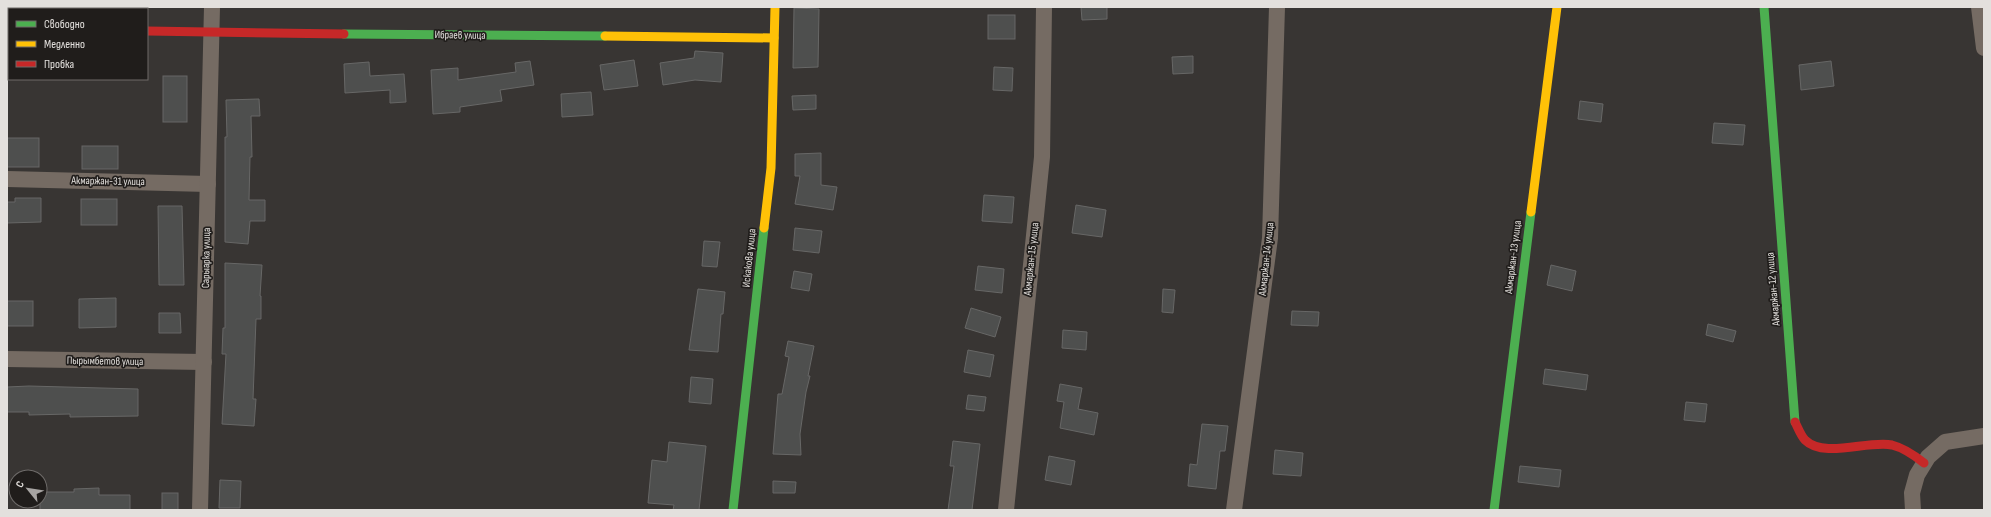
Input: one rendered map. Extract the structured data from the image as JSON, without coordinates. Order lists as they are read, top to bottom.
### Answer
{
  "streets": {
    "street": [
      "Ибраев улица",
      "Акмаржан-31 улица",
      "Акмаржан-13 улица",
      "Сарыарка улица",
      "Искакова улица",
      "Акмаржан-15 улица",
      "Акмаржан-14 улица",
      "Акмаржан-12 улица",
      "Пырымбетов улица"
    ]
  },
  "crossings": [
    ["Ибраев улица", "Сарыарка улица"],
    ["Ибраев улица", "Искакова улица"],
    ["Акмаржан-31 улица", "Сарыарка улица"],
    ["Сарыарка улица", "Пырымбетов улица"]
  ],
  "legend": ["Свободно", "Медленно", "Пробка"],
  "north": "top left"
}
